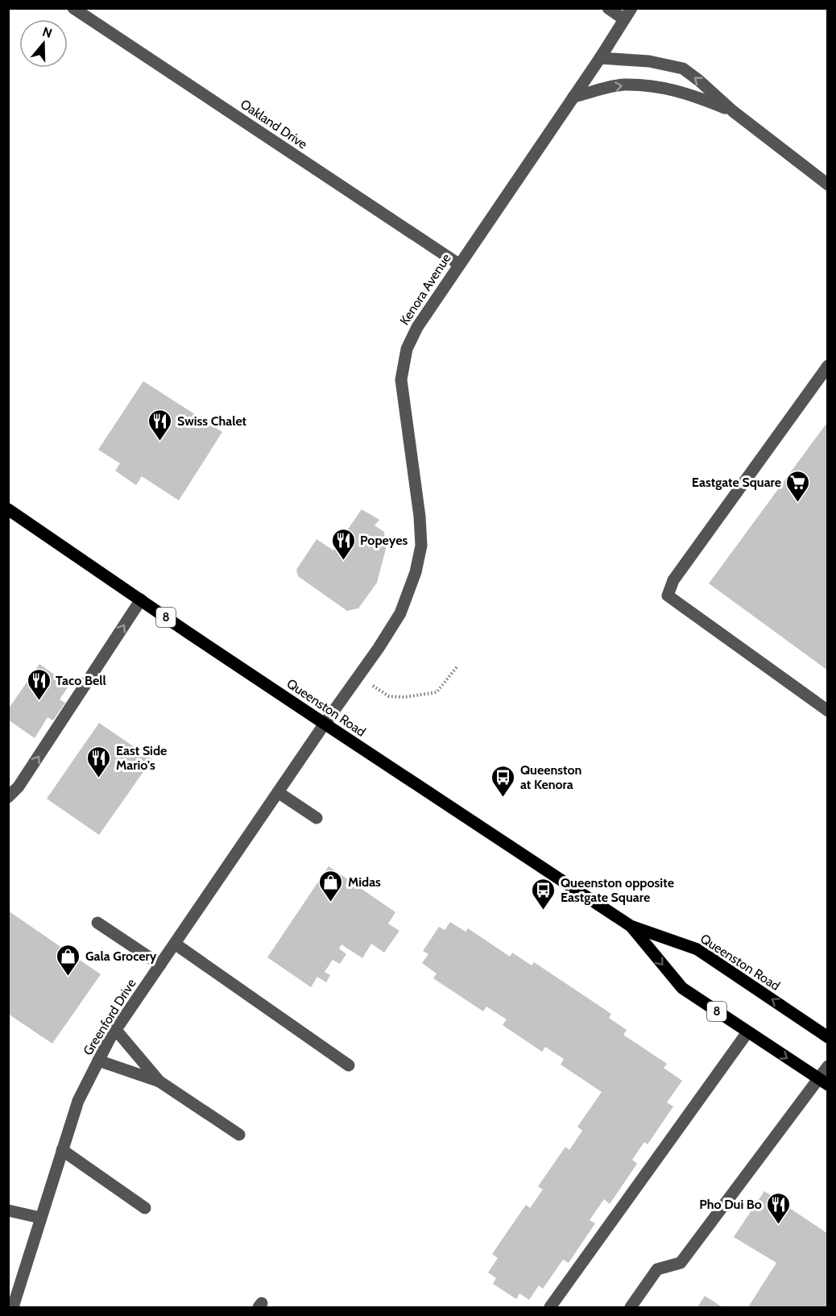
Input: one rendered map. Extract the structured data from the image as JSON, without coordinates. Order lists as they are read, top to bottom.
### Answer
{
  "streets": {
    "main road": ["8", "Queenston Road"],
    "street": ["Oakland Drive", "Kenora Avenue", "Greenford Drive"]
  },
  "crossings": [
    ["Oakland Drive", "Kenora Avenue"],
    ["Kenora Avenue", "Queenston Road"],
    ["Kenora Avenue", "Greenford Drive"],
    ["Queenston Road", "Greenford Drive"]
  ],
  "places": {
    "restaurant": [
      "Swiss Chalet",
      "Popeyes",
      "Taco Bell",
      "East Side Mario's",
      "Pho Dui Bo"
    ],
    "supermarket": ["Eastgate Square"],
    "bus stop": ["Queenston at Kenora", "Queenston opposite Eastgate Square"],
    "shop": ["Midas", "Gala Grocery"]
  },
  "north": "top"
}
